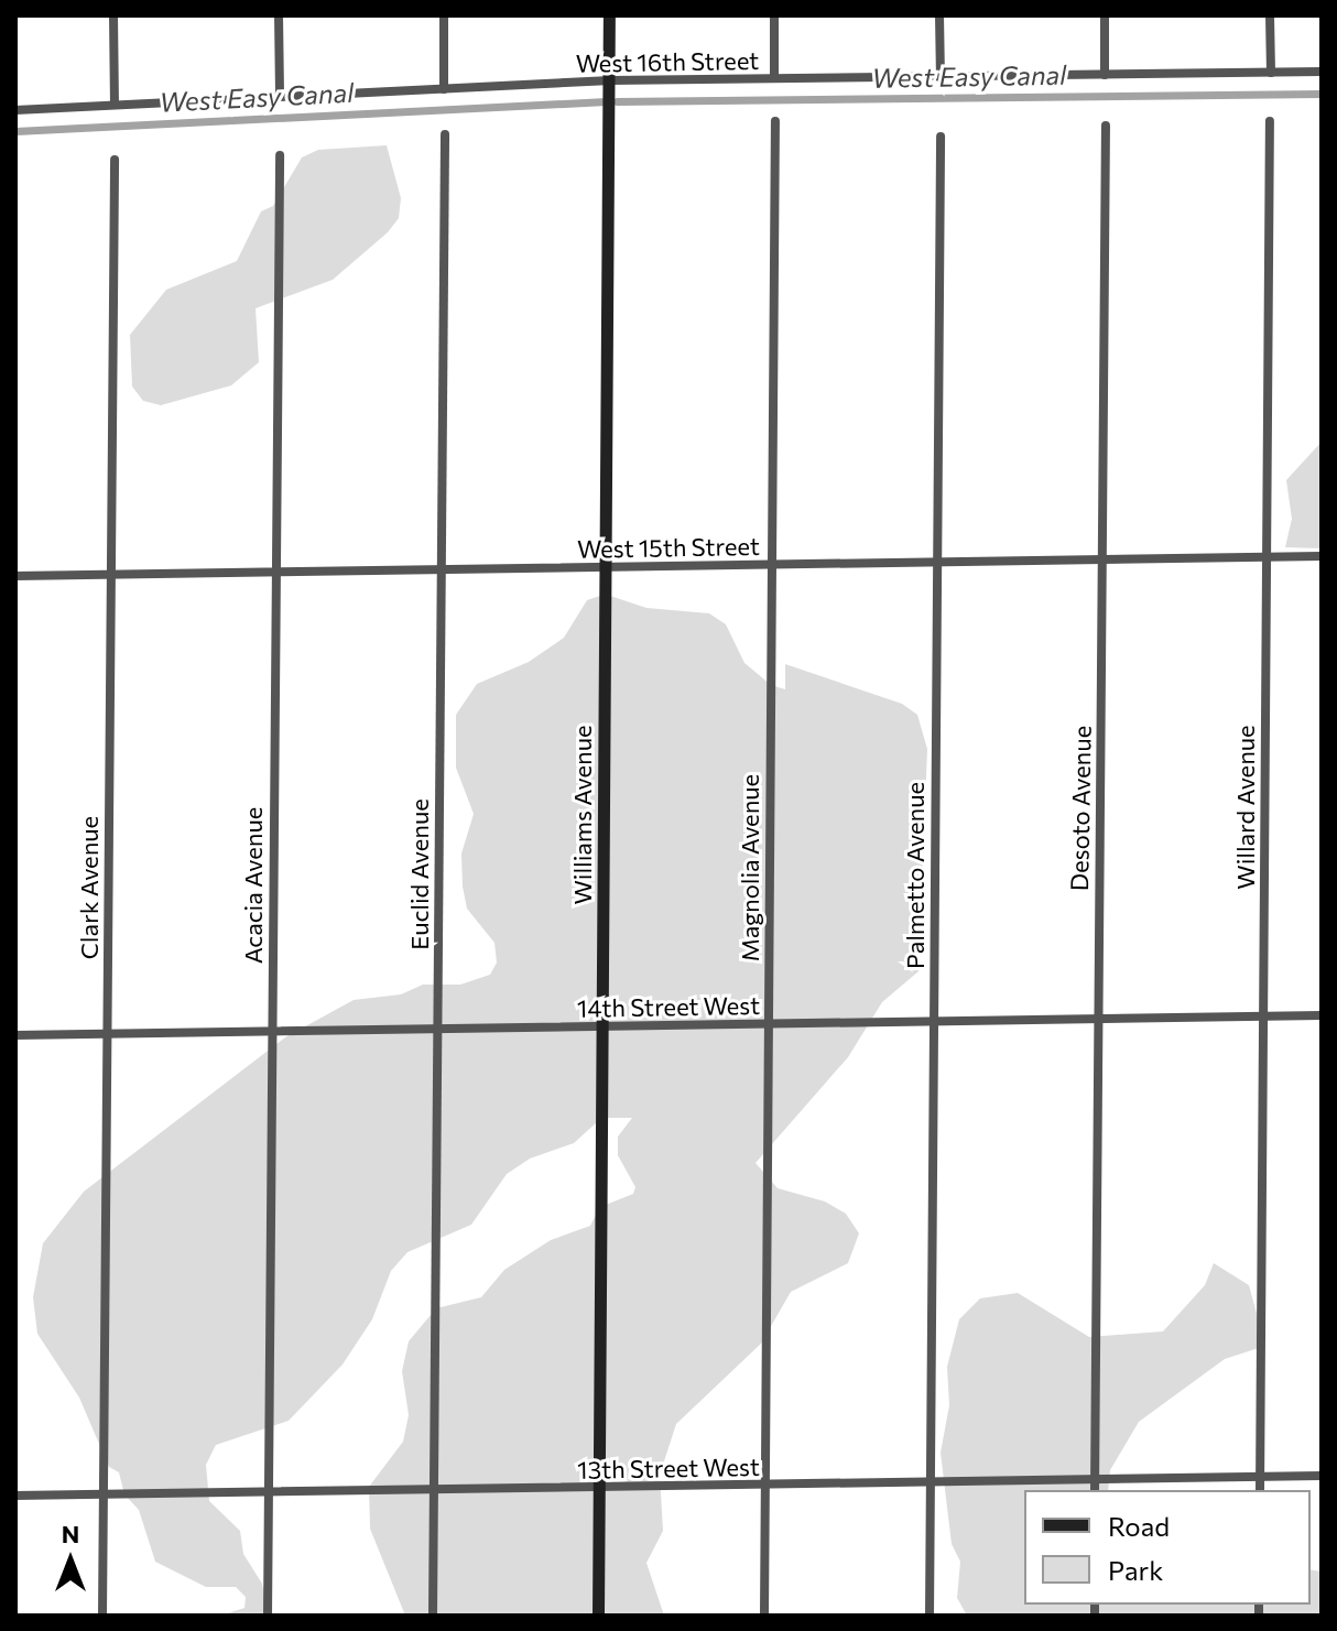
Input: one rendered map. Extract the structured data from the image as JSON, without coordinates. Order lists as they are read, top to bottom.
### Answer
{
  "streets": {
    "street": [
      "West 16th Street",
      "West 15th Street",
      "Willard Avenue",
      "Desoto Avenue",
      "Williams Avenue",
      "Magnolia Avenue",
      "Euclid Avenue",
      "Palmetto Avenue",
      "Acacia Avenue",
      "Clark Avenue",
      "14th Street West",
      "13th Street West"
    ]
  },
  "crossings": [
    ["West 16th Street", "Williams Avenue"],
    ["West 15th Street", "Willard Avenue"],
    ["West 15th Street", "Desoto Avenue"],
    ["West 15th Street", "Williams Avenue"],
    ["West 15th Street", "Magnolia Avenue"],
    ["West 15th Street", "Euclid Avenue"],
    ["West 15th Street", "Palmetto Avenue"],
    ["West 15th Street", "Acacia Avenue"],
    ["West 15th Street", "Clark Avenue"],
    ["Willard Avenue", "14th Street West"],
    ["Willard Avenue", "13th Street West"],
    ["Desoto Avenue", "14th Street West"],
    ["Desoto Avenue", "13th Street West"],
    ["Williams Avenue", "14th Street West"],
    ["Williams Avenue", "13th Street West"],
    ["Magnolia Avenue", "14th Street West"],
    ["Magnolia Avenue", "13th Street West"],
    ["Euclid Avenue", "14th Street West"],
    ["Euclid Avenue", "13th Street West"],
    ["Palmetto Avenue", "14th Street West"],
    ["Palmetto Avenue", "13th Street West"],
    ["Acacia Avenue", "14th Street West"],
    ["Acacia Avenue", "13th Street West"],
    ["Clark Avenue", "14th Street West"],
    ["Clark Avenue", "13th Street West"]
  ],
  "water": ["West Easy Canal"],
  "legend": ["Road", "Park"],
  "north": "top"
}
